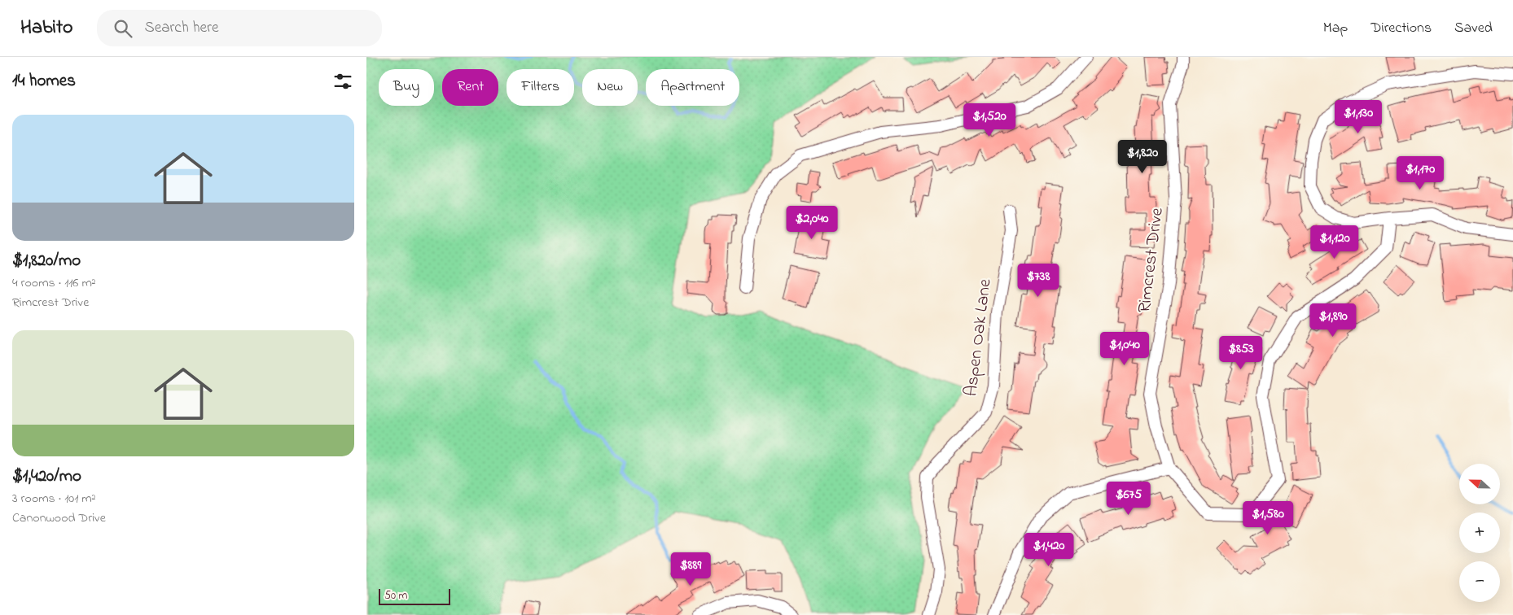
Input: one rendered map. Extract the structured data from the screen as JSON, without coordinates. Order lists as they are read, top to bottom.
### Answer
{
  "streets": {
    "street": ["Rimcrest Drive", "Aspen Oak Lane"]
  },
  "scale_bar": "50 m",
  "north": "left",
  "page": {
    "header": "Habito",
    "search": "Search here",
    "nav": ["Map", "Directions", "Saved"],
    "heading": "14 homes",
    "chip": [
      "Buy",
      "Rent",
      "Filters",
      "New",
      "Apartment"
    ],
    "price": [
      "$1,130",
      "$1,520",
      "$1,820",
      "$1,170",
      "$2,040",
      "$1,120",
      "$738",
      "$1,890",
      "$1,040",
      "$853",
      "$675",
      "$1,580",
      "$1,420",
      "$889"
    ],
    "list": [
      {
        "name": "$1,820/mo",
        "note": "4 rooms · 116 m² · Rimcrest Drive"
      },
      {
        "name": "$1,420/mo",
        "note": "3 rooms · 101 m² · Canonwood Drive"
      }
    ],
    "map_buttons": ["+", "−"],
    "scale": "50 m"
  }
}
